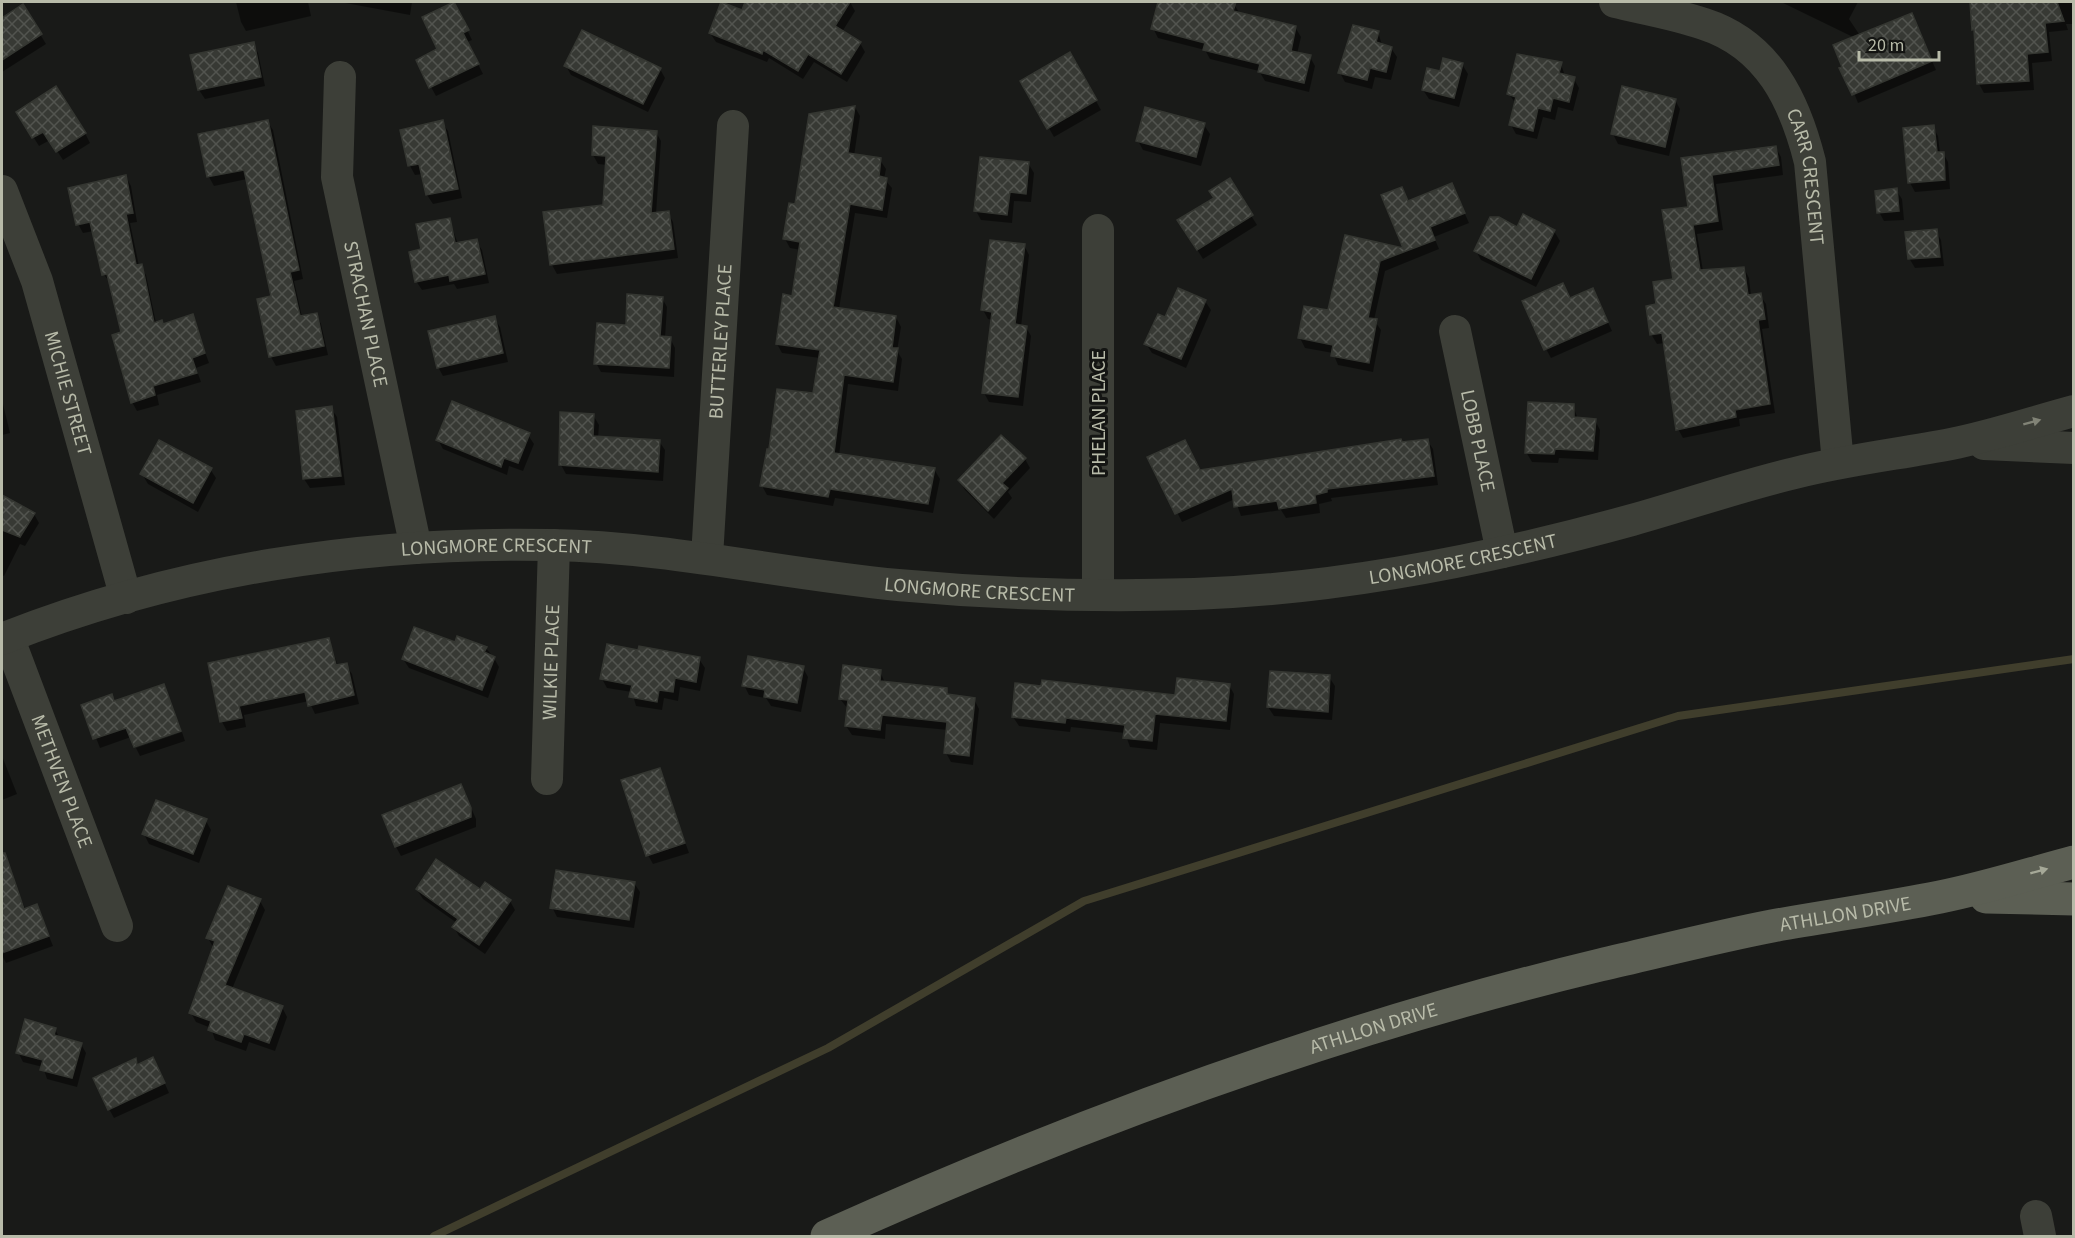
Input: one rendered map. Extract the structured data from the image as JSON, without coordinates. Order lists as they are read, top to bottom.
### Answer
{
  "streets": {
    "main road": ["ATHLLON DRIVE"],
    "street": [
      "CARR CRESCENT",
      "STRACHAN PLACE",
      "BUTTERLEY PLACE",
      "MICHIE STREET",
      "PHELAN PLACE",
      "LOBB PLACE",
      "LONGMORE CRESCENT",
      "WILKIE PLACE",
      "METHVEN PLACE"
    ]
  },
  "crossings": [
    ["CARR CRESCENT", "LONGMORE CRESCENT"],
    ["STRACHAN PLACE", "LONGMORE CRESCENT"],
    ["BUTTERLEY PLACE", "LONGMORE CRESCENT"],
    ["MICHIE STREET", "LONGMORE CRESCENT"],
    ["PHELAN PLACE", "LONGMORE CRESCENT"],
    ["LOBB PLACE", "LONGMORE CRESCENT"],
    ["LONGMORE CRESCENT", "WILKIE PLACE"],
    ["LONGMORE CRESCENT", "METHVEN PLACE"]
  ],
  "scale_bar": "20 m"
}
